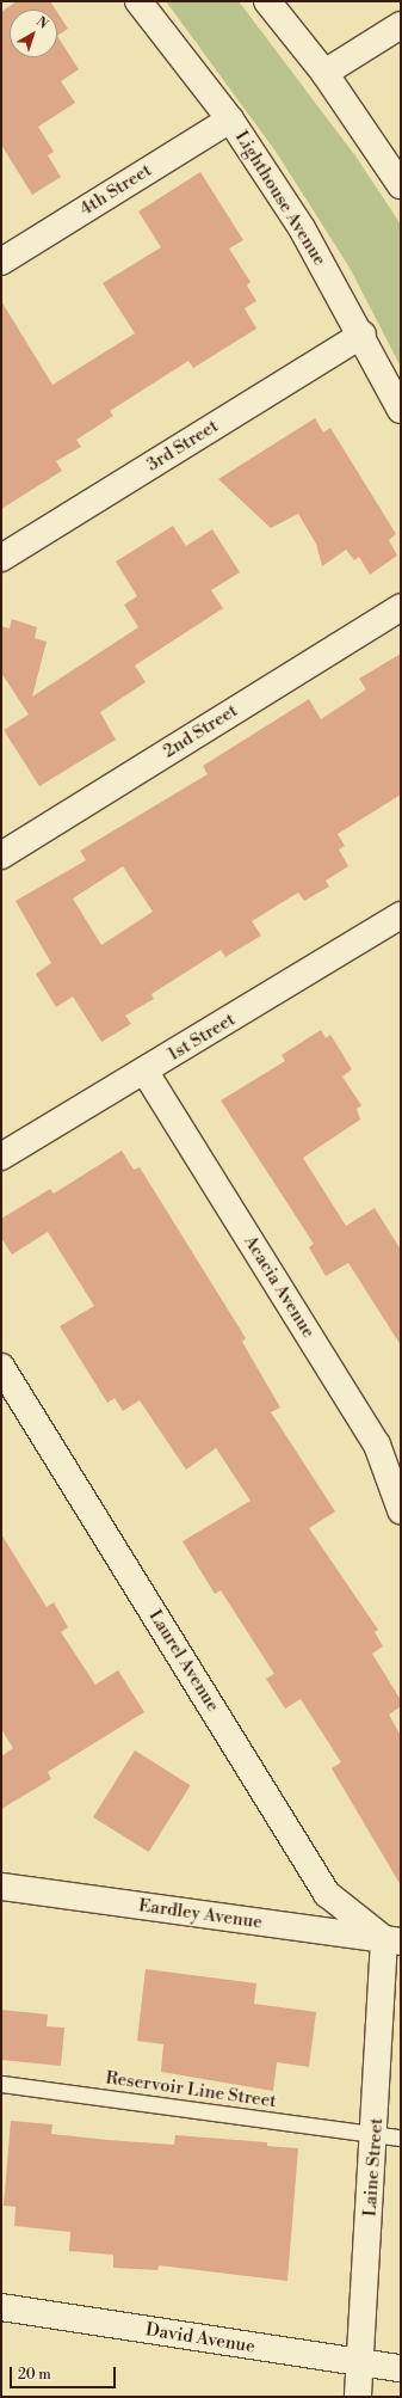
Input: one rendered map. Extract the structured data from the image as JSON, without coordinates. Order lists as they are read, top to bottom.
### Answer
{
  "streets": {
    "street": [
      "4th Street",
      "Lighthouse Avenue",
      "3rd Street",
      "2nd Street",
      "1st Street",
      "Acacia Avenue",
      "Laurel Avenue",
      "Eardley Avenue",
      "Laine Street",
      "David Avenue"
    ],
    "lane": ["Reservoir Line Street"]
  },
  "crossings": [
    ["4th Street", "Lighthouse Avenue"],
    ["Lighthouse Avenue", "3rd Street"],
    ["1st Street", "Acacia Avenue"],
    ["Laurel Avenue", "Eardley Avenue"],
    ["Laurel Avenue", "Laine Street"],
    ["Eardley Avenue", "Laine Street"],
    ["Reservoir Line Street", "Laine Street"],
    ["Laine Street", "David Avenue"]
  ],
  "scale_bar": "20 m",
  "north": "top right"
}
